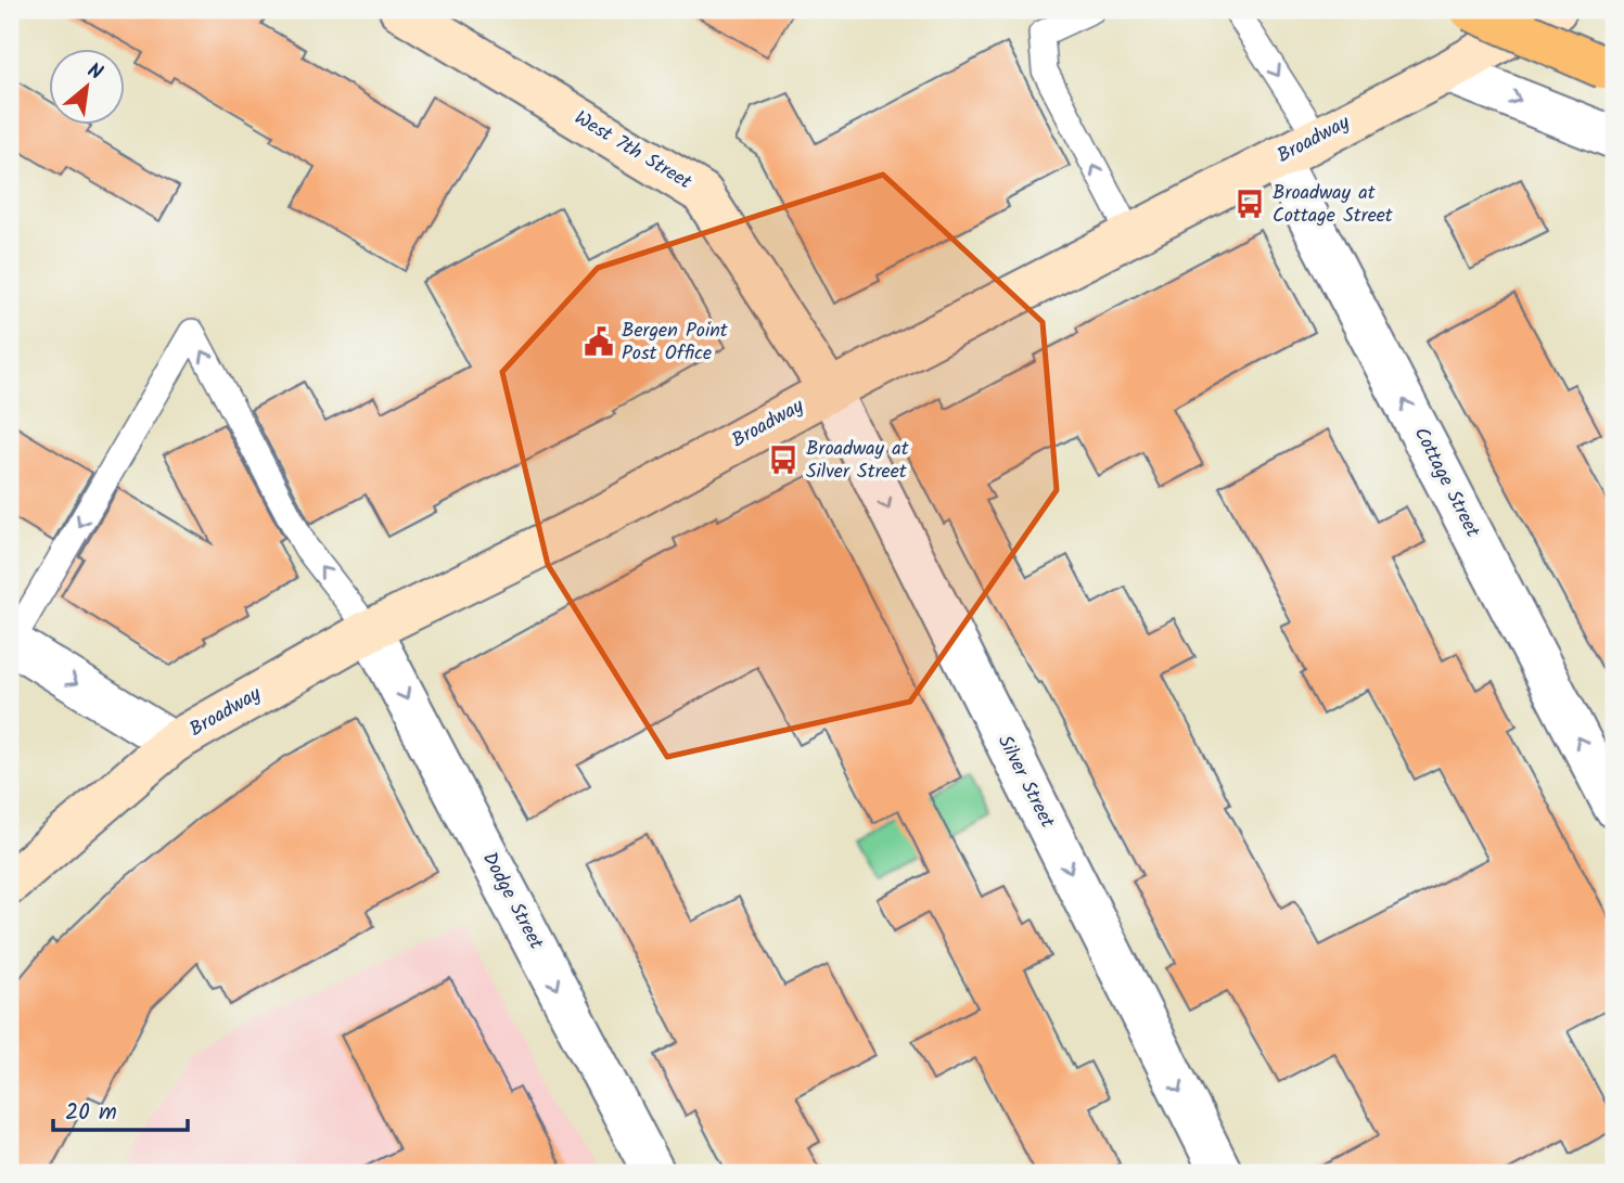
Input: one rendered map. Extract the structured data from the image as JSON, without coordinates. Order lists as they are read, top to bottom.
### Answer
{
  "streets": {
    "street": [
      "Broadway",
      "West 7th Street",
      "Cottage Street",
      "Silver Street",
      "Dodge Street"
    ]
  },
  "crossings": [
    ["Broadway", "West 7th Street"],
    ["Broadway", "Cottage Street"],
    ["Broadway", "Silver Street"],
    ["Broadway", "Dodge Street"],
    ["West 7th Street", "Silver Street"]
  ],
  "one_way": ["Cottage Street", "Silver Street", "Dodge Street"],
  "places": {
    "bus stop": ["Broadway at Cottage Street", "Broadway at Silver Street"],
    "public building": ["Bergen Point Post Office"]
  },
  "scale_bar": "20 m",
  "north": "top right"
}
